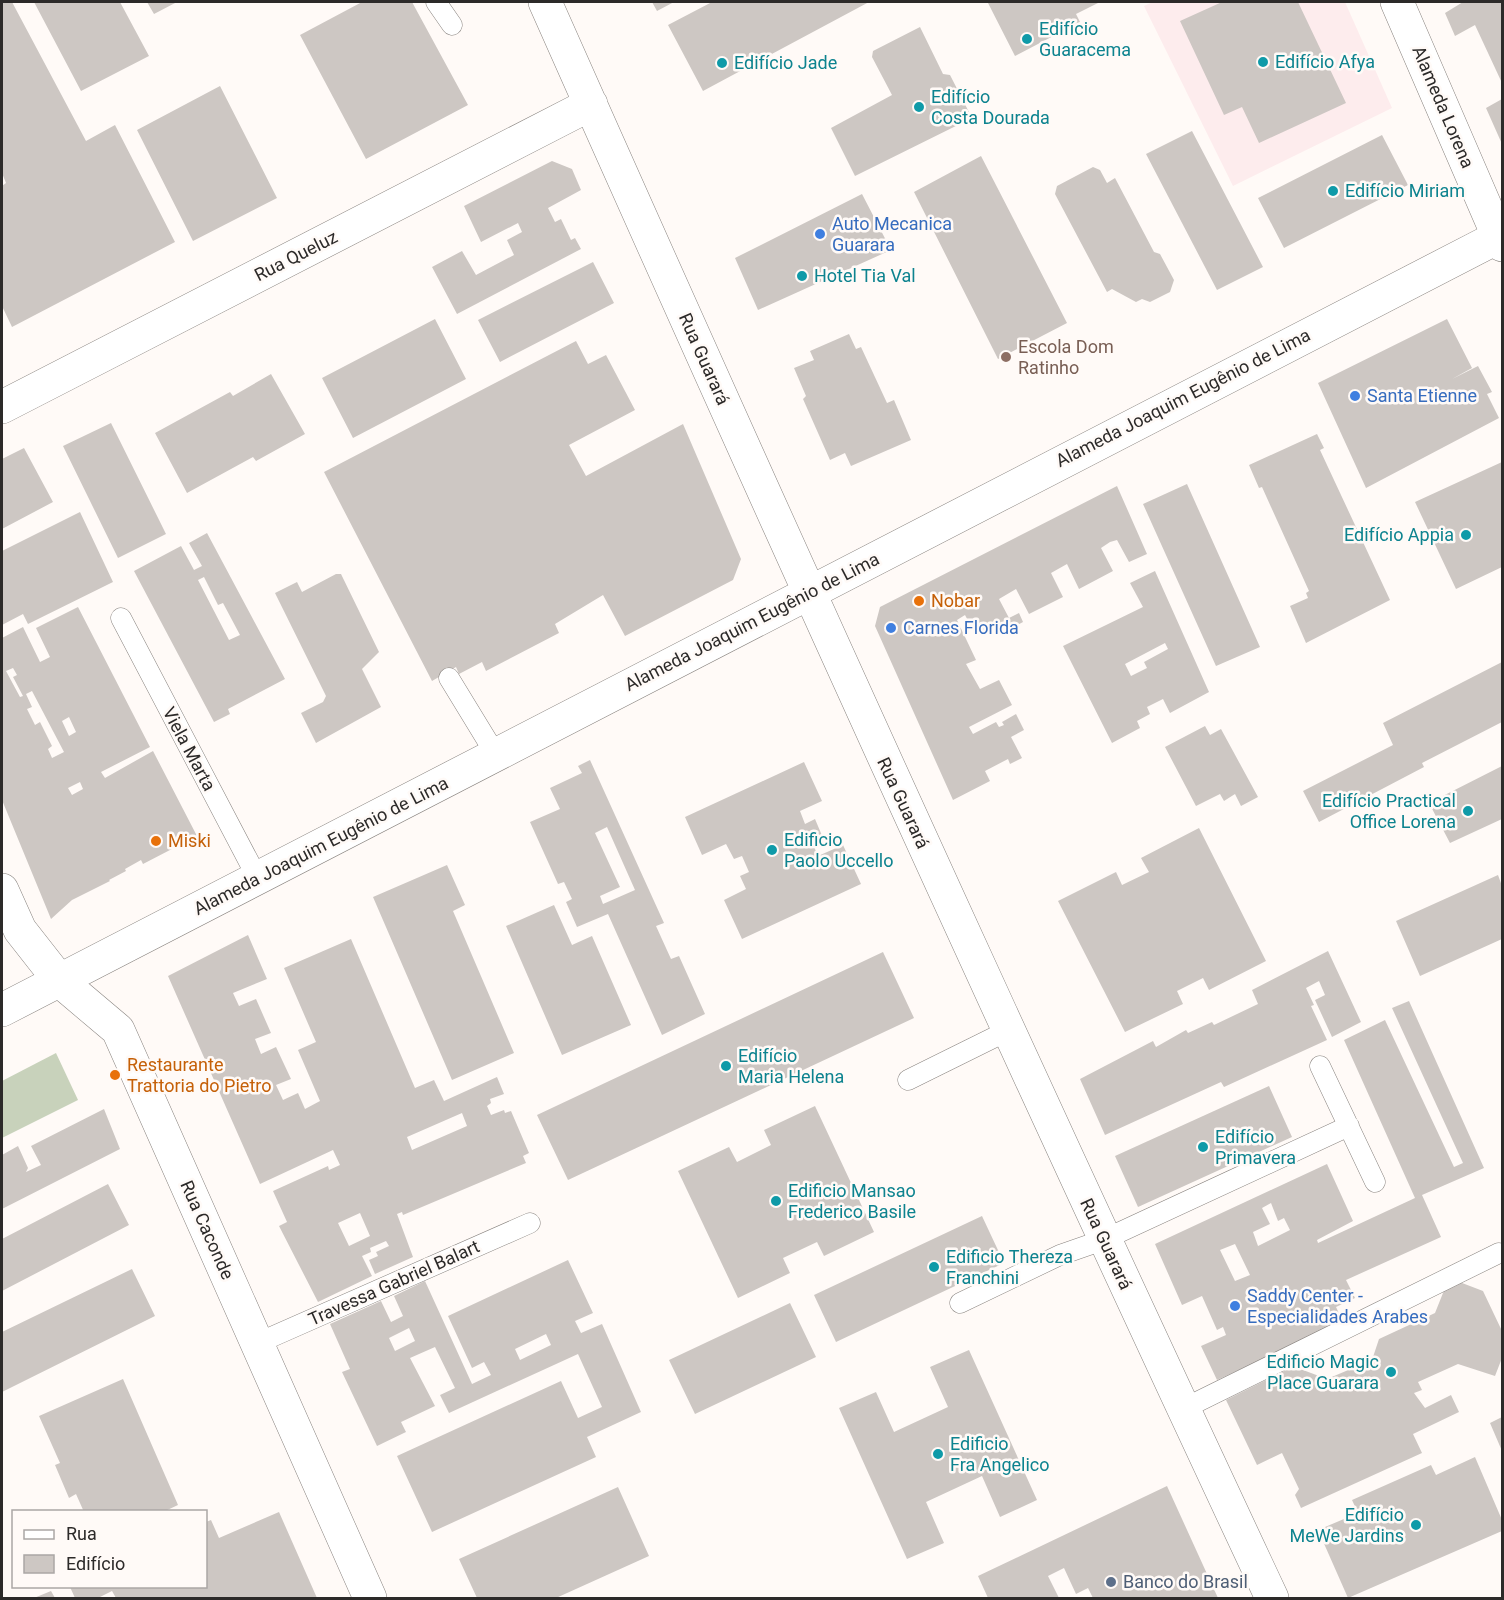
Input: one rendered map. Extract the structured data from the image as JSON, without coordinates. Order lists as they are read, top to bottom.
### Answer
{
  "streets": {
    "street": [
      "Alameda Lorena",
      "Rua Queluz",
      "Rua Guarará",
      "Alameda Joaquim Eugênio de Lima",
      "Rua Caconde"
    ],
    "lane": ["Viela Marta", "Travessa Gabriel Balart"]
  },
  "crossings": [
    ["Alameda Lorena", "Alameda Joaquim Eugênio de Lima"],
    ["Rua Queluz", "Rua Guarará"],
    ["Rua Guarará", "Alameda Joaquim Eugênio de Lima"],
    ["Alameda Joaquim Eugênio de Lima", "Viela Marta"],
    ["Alameda Joaquim Eugênio de Lima", "Rua Caconde"],
    ["Rua Caconde", "Travessa Gabriel Balart"]
  ],
  "places": [
    "Edifício Guaracema",
    "Edifício Afya",
    "Edifício Jade",
    "Edifício Costa Dourada",
    "Edifício Miriam",
    "Auto Mecanica Guarara",
    "Hotel Tia Val",
    "Escola Dom Ratinho",
    "Santa Etienne",
    "Edifício Appia",
    "Nobar",
    "Carnes Florida",
    "Edifício Practical Office Lorena",
    "Miski",
    "Edificio Paolo Uccello",
    "Edifício Maria Helena",
    "Restaurante Trattoria do Pietro",
    "Edifício Primavera",
    "Edificio Mansao Frederico Basile",
    "Edificio Thereza Franchini",
    "Saddy Center - Especialidades Arabes",
    "Edificio Magic Place Guarara",
    "Edificio Fra Angelico",
    "Edifício MeWe Jardins",
    "Banco do Brasil"
  ],
  "legend": ["Rua", "Edifício"]
}
